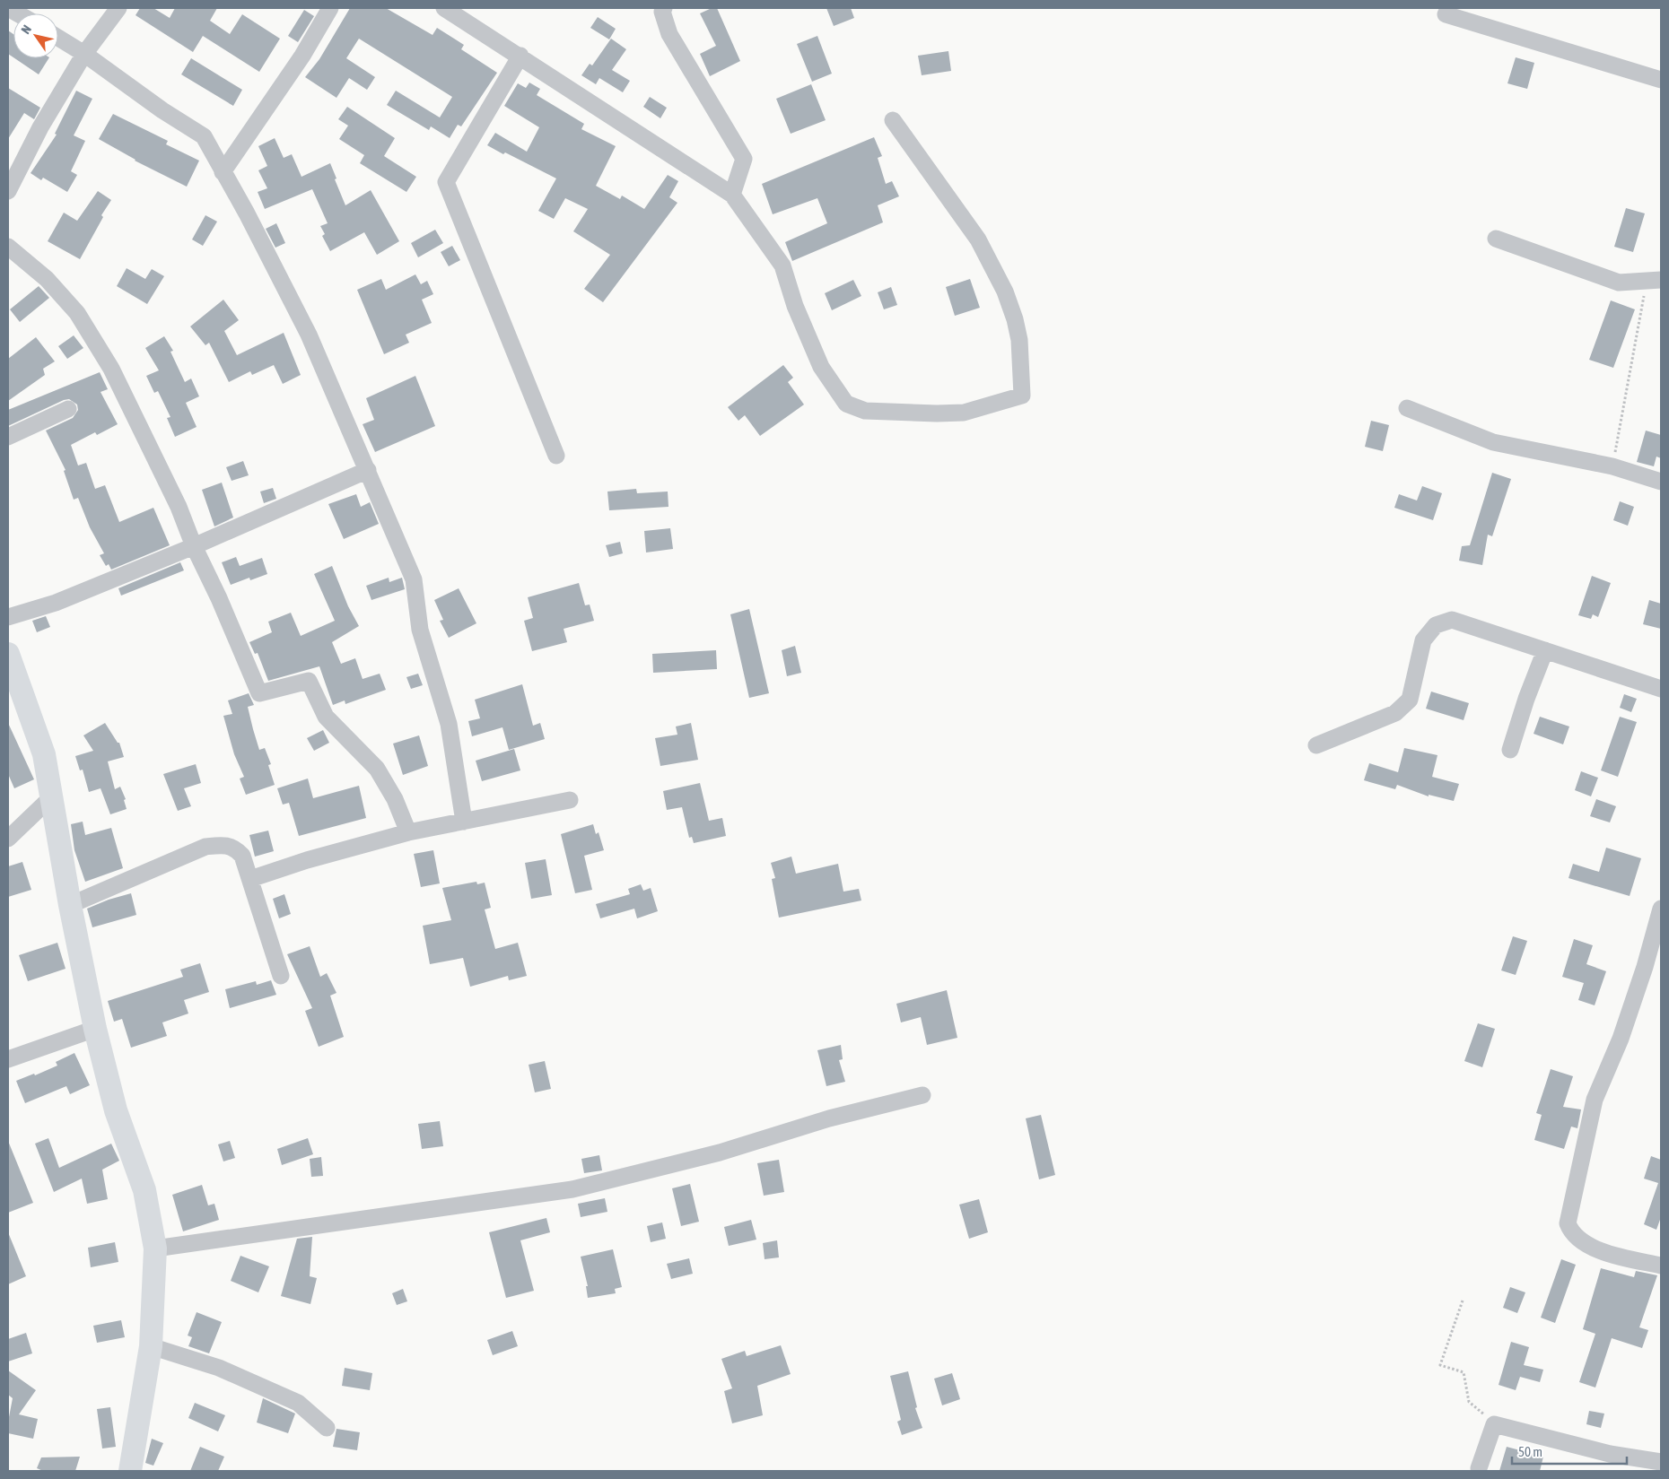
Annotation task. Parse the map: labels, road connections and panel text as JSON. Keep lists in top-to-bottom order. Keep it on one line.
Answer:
{"scale_bar":"50 m","north":"top left"}
